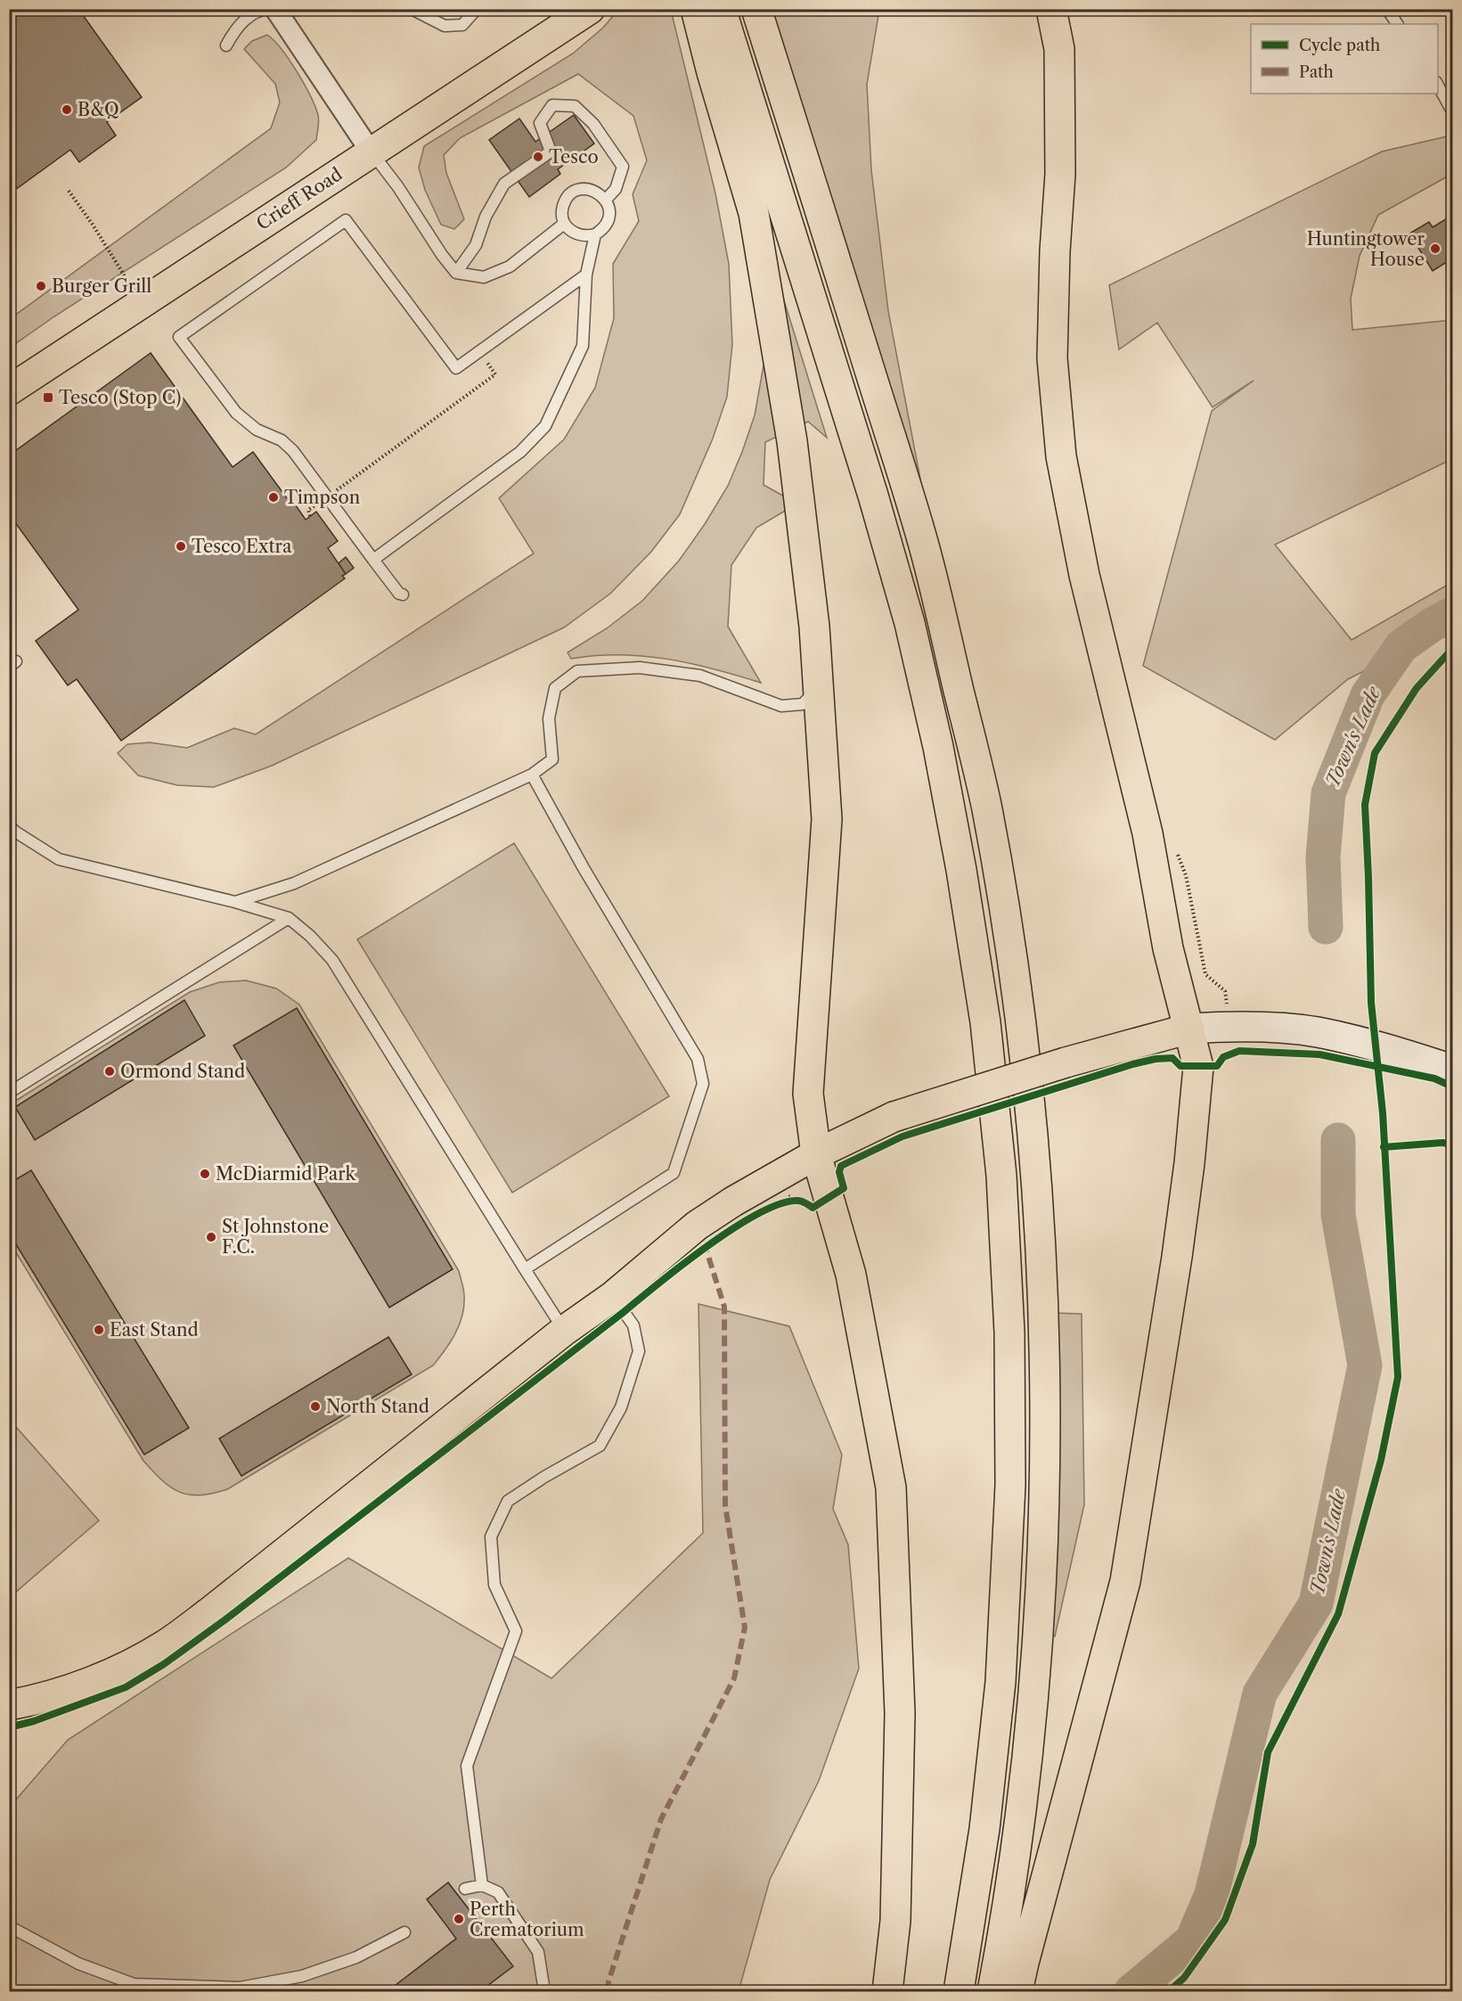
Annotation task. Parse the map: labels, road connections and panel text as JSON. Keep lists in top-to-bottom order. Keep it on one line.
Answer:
{"streets":{"main road":["Crieff Road"]},"water":["Town's Lade"],"places":{"other":["B&Q","Tesco","Huntingtower House","Burger Grill","Timpson","Tesco Extra","Ormond Stand","McDiarmid Park","St Johnstone F.C.","East Stand","North Stand","Perth Crematorium"],"transit":["Tesco (Stop C)"]},"legend":["Cycle path","Path"]}
